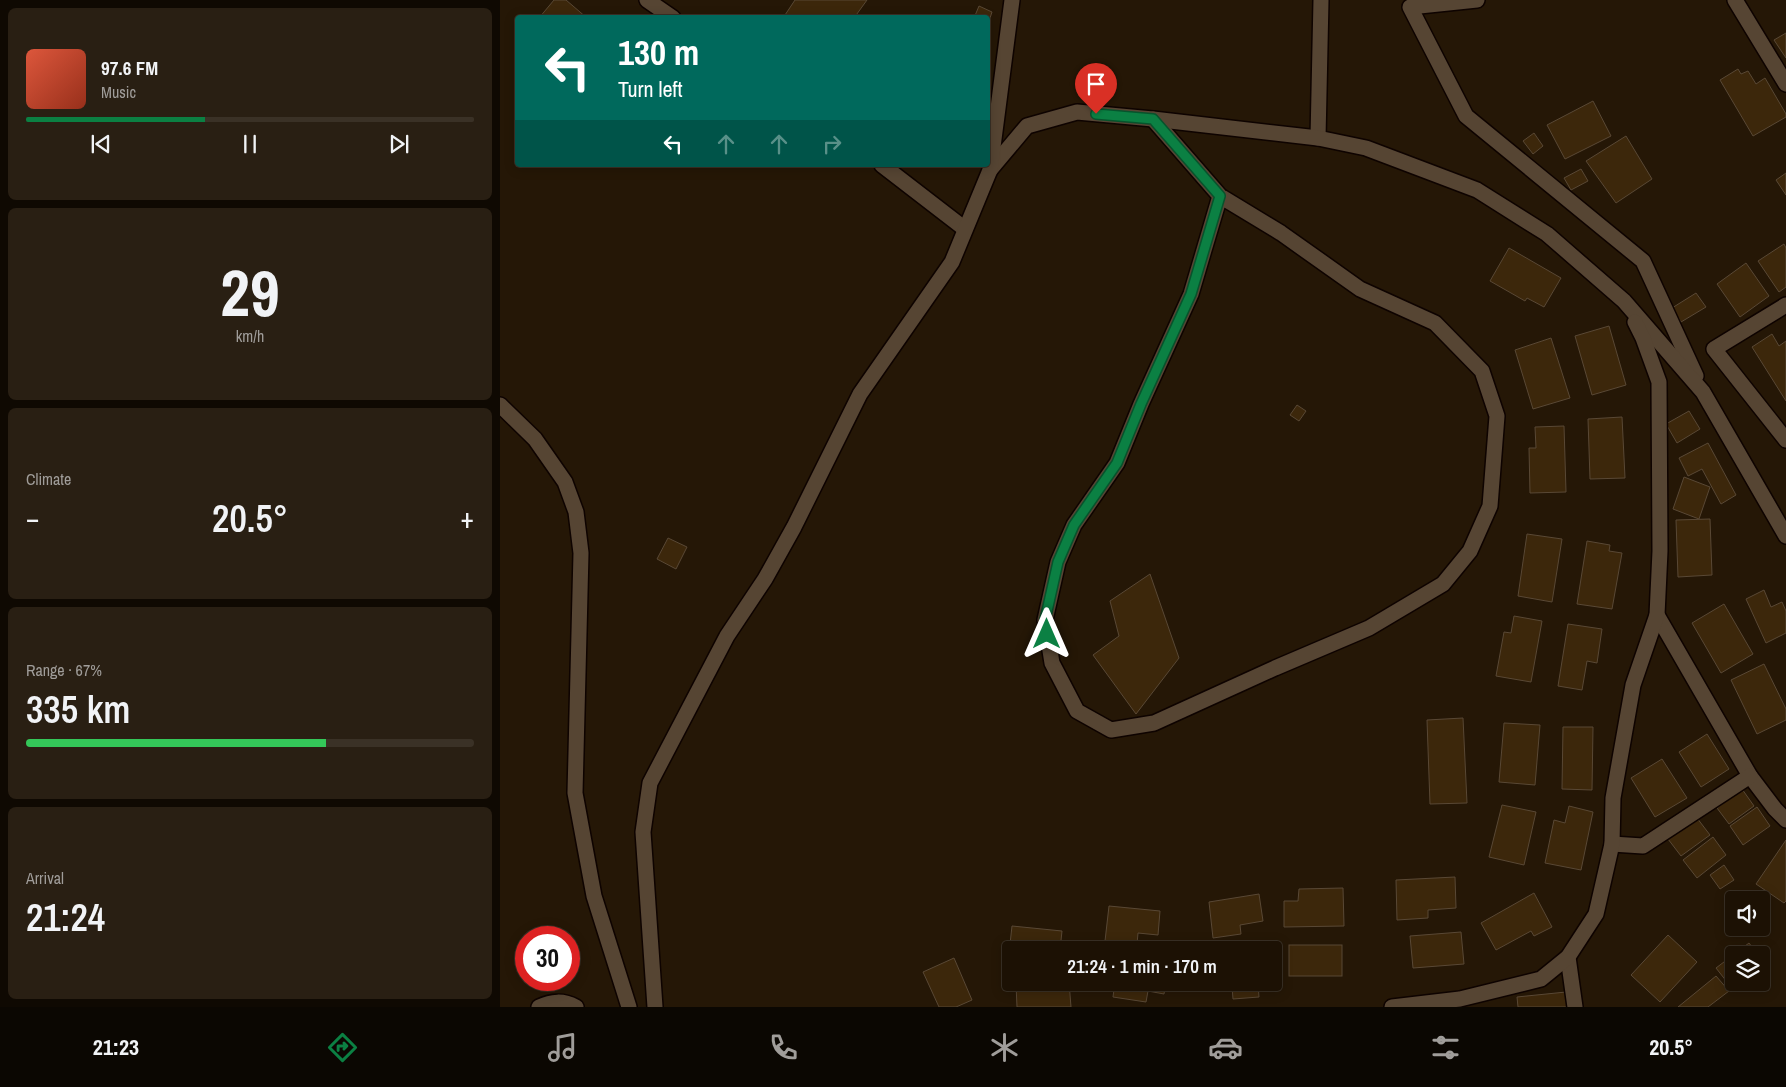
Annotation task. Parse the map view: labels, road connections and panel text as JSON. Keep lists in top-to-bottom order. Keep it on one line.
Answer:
{"page":{"turn":["130 m","Turn left"],"song":["97.6 FM","Music"],"tile":[["29","km/h"],"Climate",["Range · 67%","335 km"],["Arrival","21:24"]],"heat":["−","20.5°","+"],"limit":"30","trip":"21:24 · 1 min · 170 m","tabs":["21:23","20.5°"]}}
